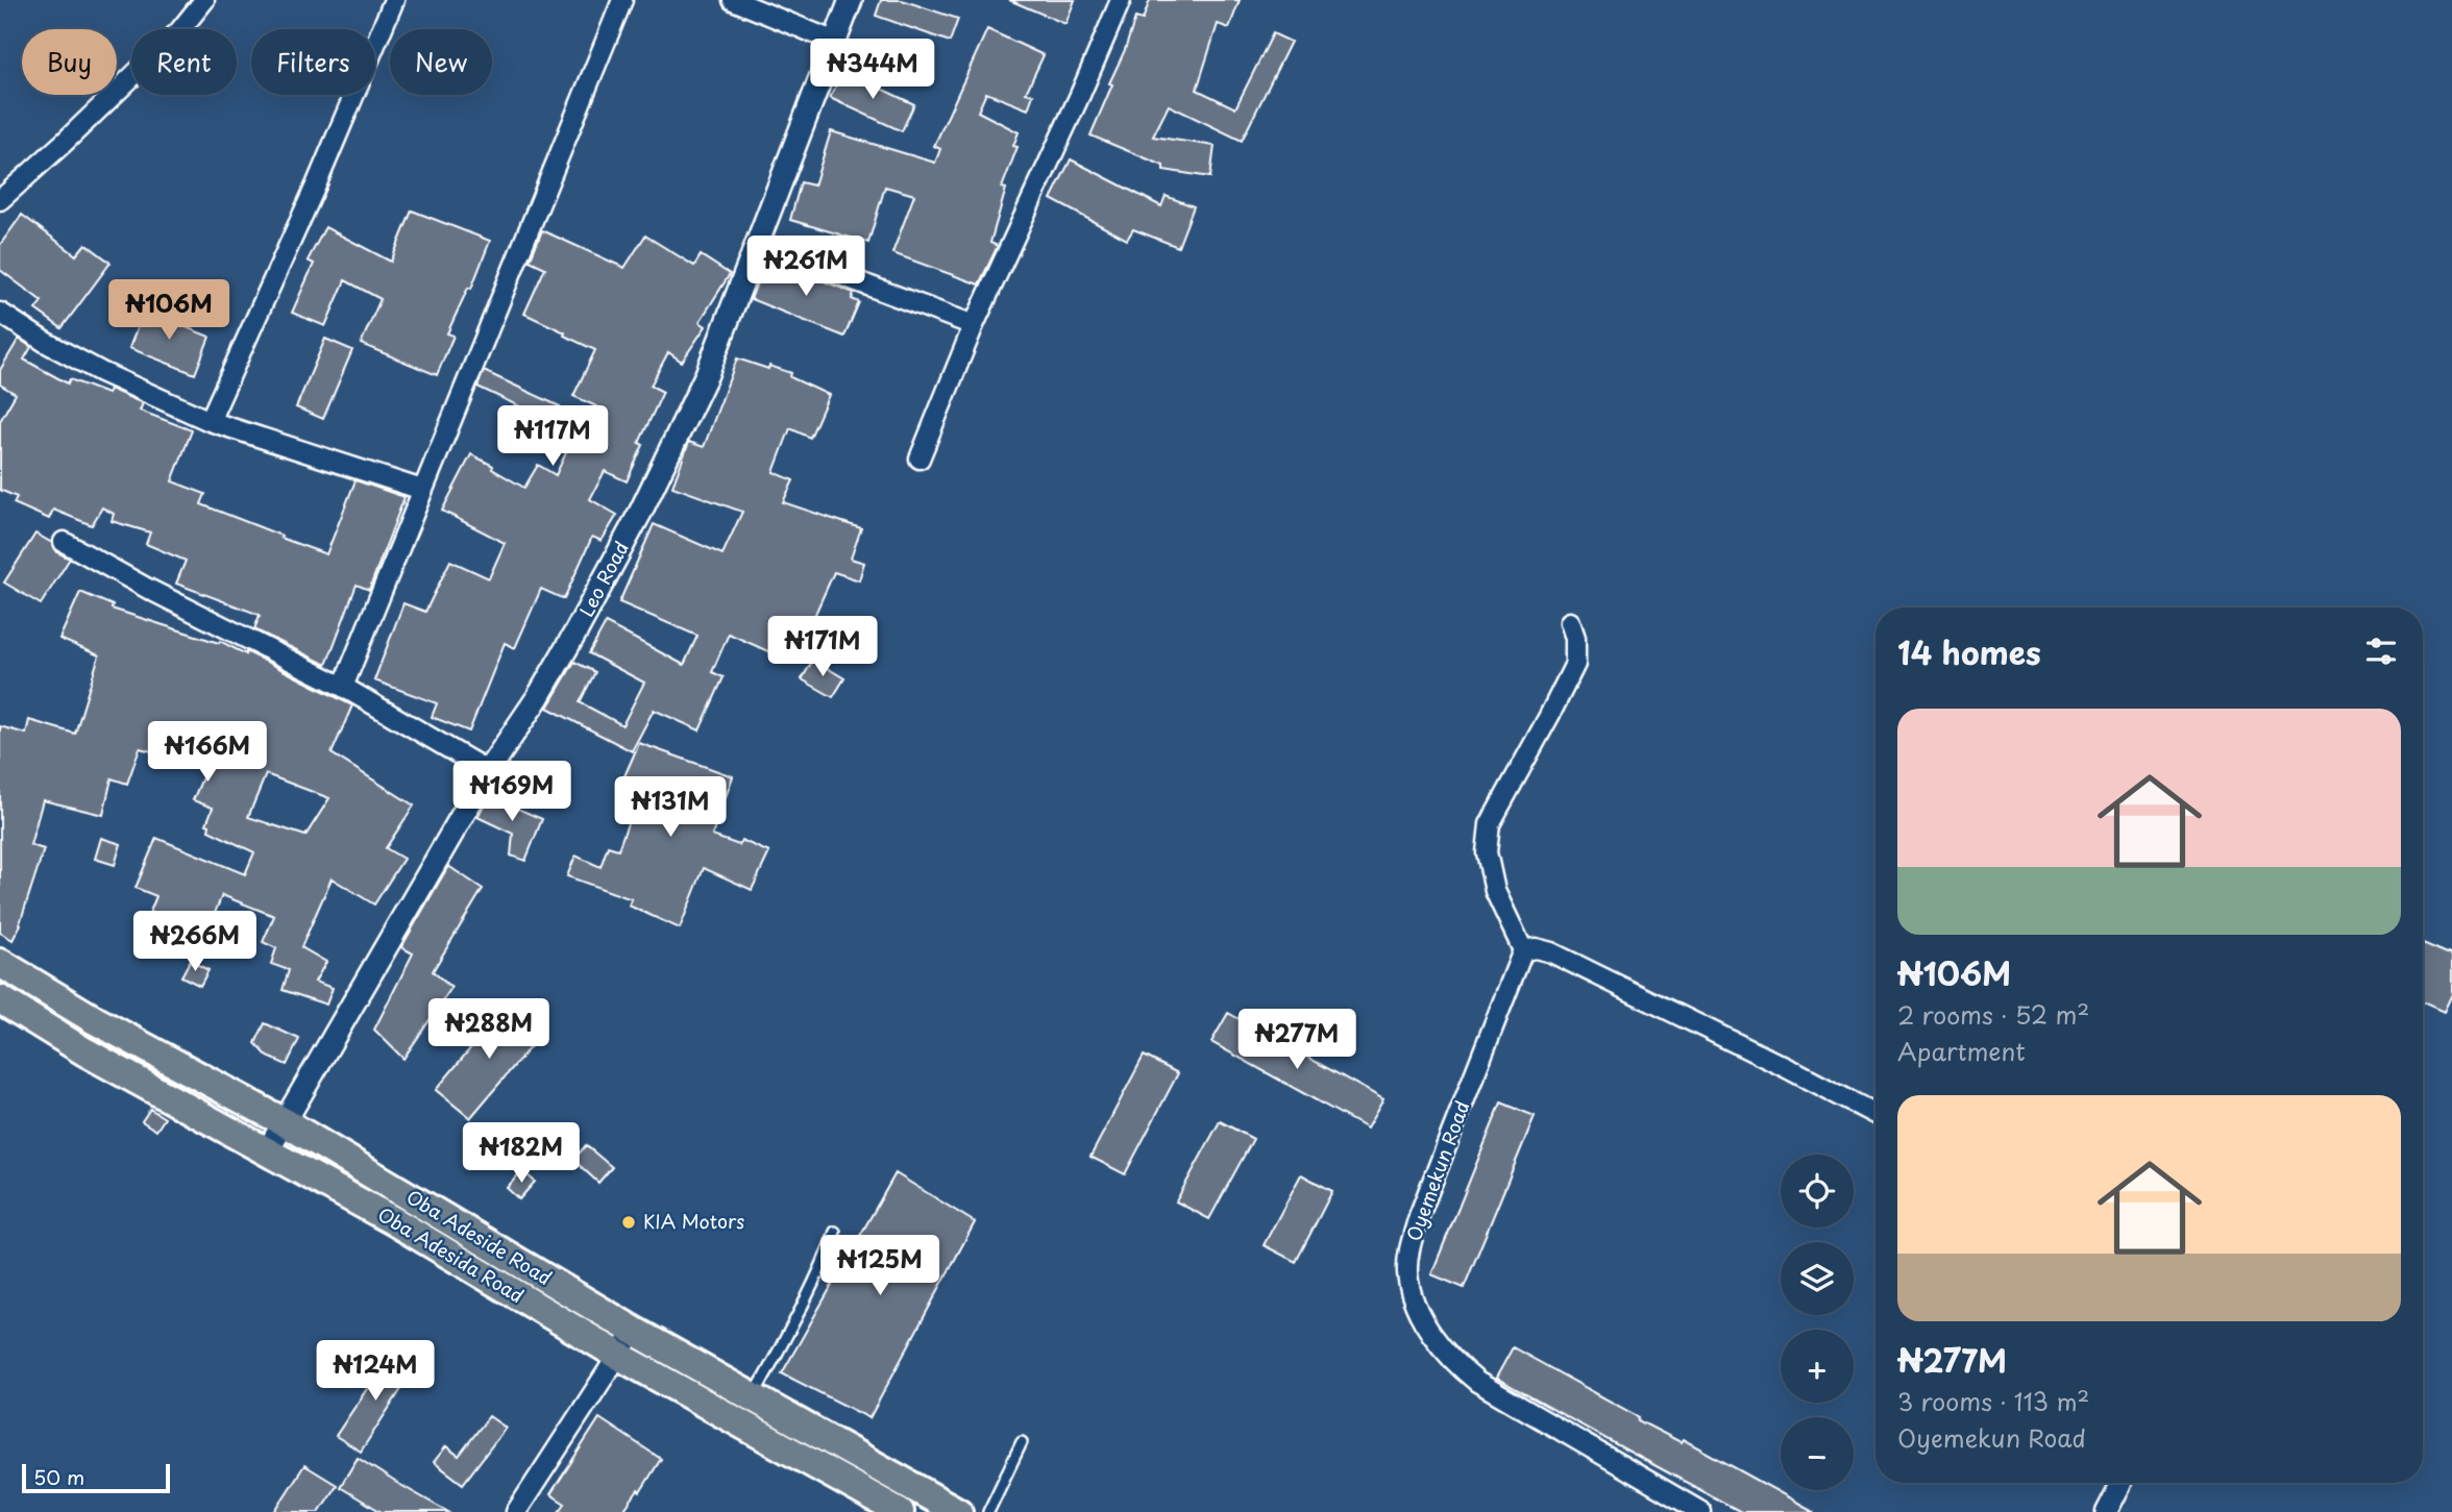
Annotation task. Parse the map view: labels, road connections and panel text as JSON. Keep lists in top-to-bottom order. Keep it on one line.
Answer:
{"streets":{"main road":["Oba Adeside Road","Oba Adesida Road"],"street":["Leo Road","Oyemekun Road"]},"crossings":[["Leo Road","Oba Adeside Road"],["Leo Road","Oba Adesida Road"]],"places":["KIA Motors"],"scale_bar":"50 m","page":{"chip":["Buy","Rent","Filters","New"],"price":["₦344M","₦261M","₦106M","₦117M","₦171M","₦166M","₦169M","₦131M","₦266M","₦288M","₦277M","₦182M","₦125M","₦124M"],"heading":"14 homes","list":[{"name":"₦106M","note":"2 rooms · 52 m² · Apartment"},{"name":"₦277M","note":"3 rooms · 113 m² · Oyemekun Road"}],"map_buttons":["+","−"],"scale":"50 m"}}
